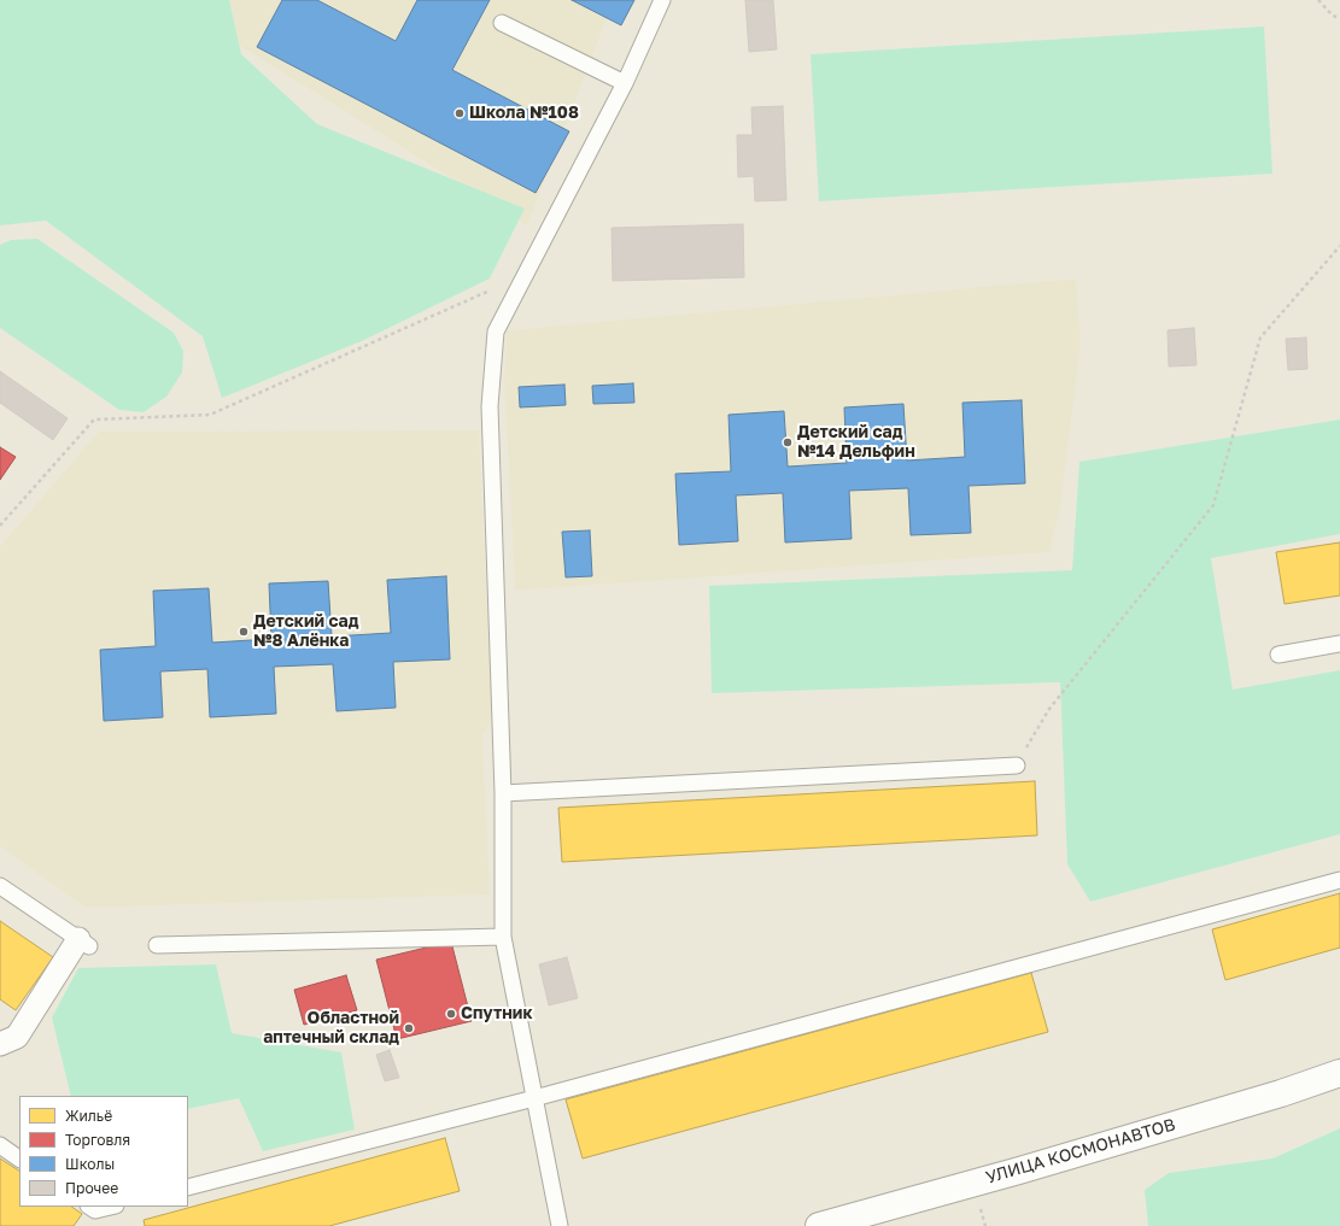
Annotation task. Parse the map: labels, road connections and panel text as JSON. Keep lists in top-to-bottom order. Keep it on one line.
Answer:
{"streets":{"street":["УЛИЦА КОСМОНАВТОВ"]},"places":["Школа №108","Детский сад №14 Дельфин","Детский сад №8 Алёнка","Спутник","Областной аптечный склад"],"legend":["Жильё","Торговля","Школы","Прочее"]}
